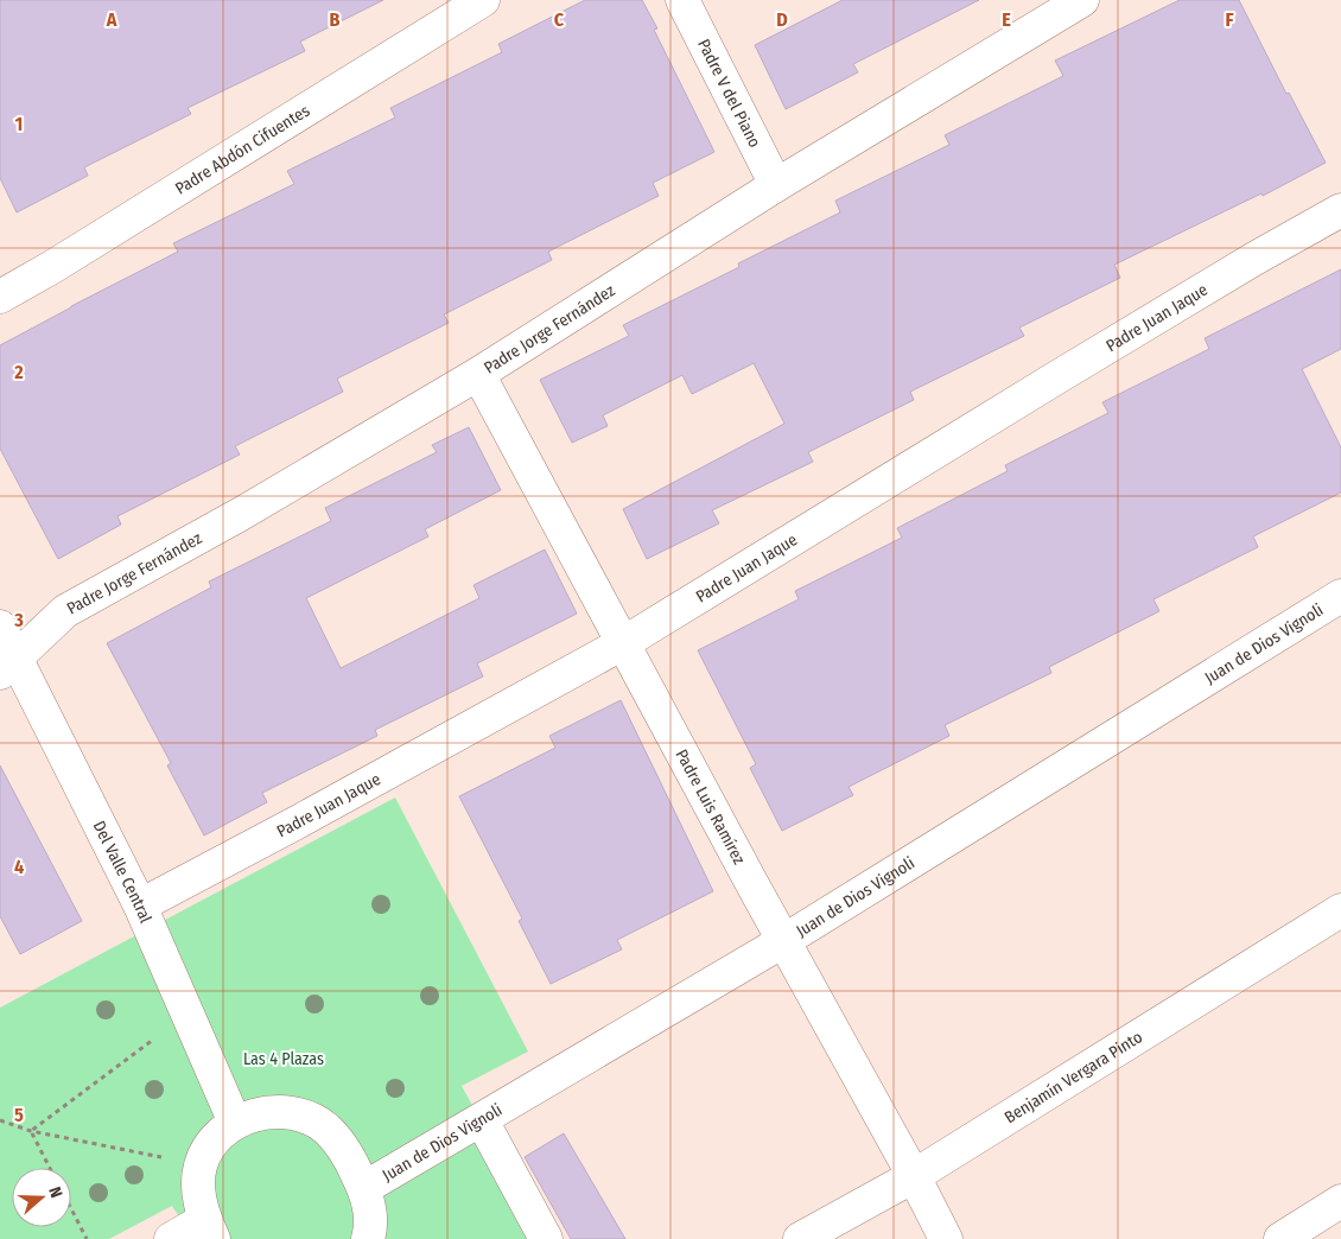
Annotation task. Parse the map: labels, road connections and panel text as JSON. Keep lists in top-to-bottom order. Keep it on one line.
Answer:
{"streets":{"street":["Padre V del Piano","Padre Abdón Cifuentes","Padre Juan Jaque","Padre Jorge Fernández","Juan de Dios Vignoli","Padre Luis Ramírez","Del Valle Central","Benjamín Vergara Pinto"]},"crossings":[["Padre V del Piano","Padre Jorge Fernández"],["Padre Juan Jaque","Padre Luis Ramírez"],["Padre Juan Jaque","Del Valle Central"],["Padre Jorge Fernández","Padre Luis Ramírez"],["Padre Jorge Fernández","Del Valle Central"],["Juan de Dios Vignoli","Padre Luis Ramírez"],["Padre Luis Ramírez","Benjamín Vergara Pinto"]],"parks":["Las 4 Plazas"],"north":"right","grid":{"columns":["A","B","C","D","E","F"],"rows":["1","2","3","4","5"]}}
